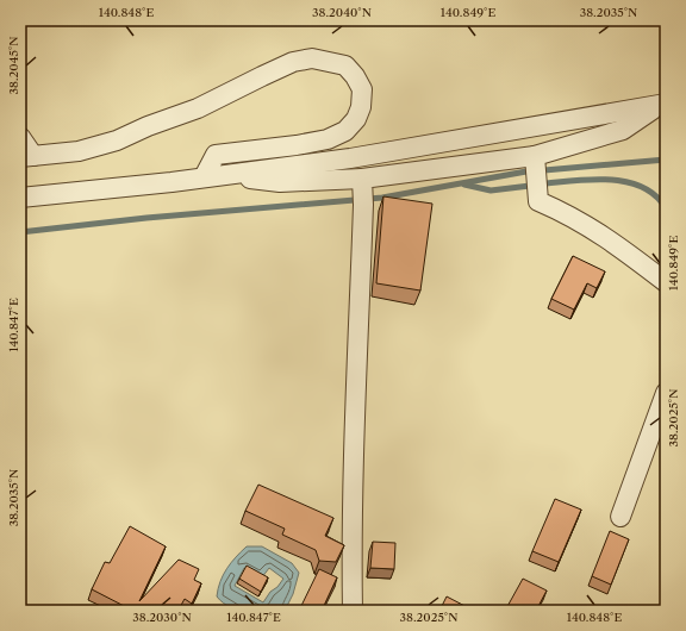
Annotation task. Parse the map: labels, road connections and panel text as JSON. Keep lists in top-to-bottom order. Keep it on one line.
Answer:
{"coordinates":["140.848°E","38.2040°N","140.849°E","38.2035°N","38.2045°N","140.847°E","38.2025°N","38.2030°N"]}
